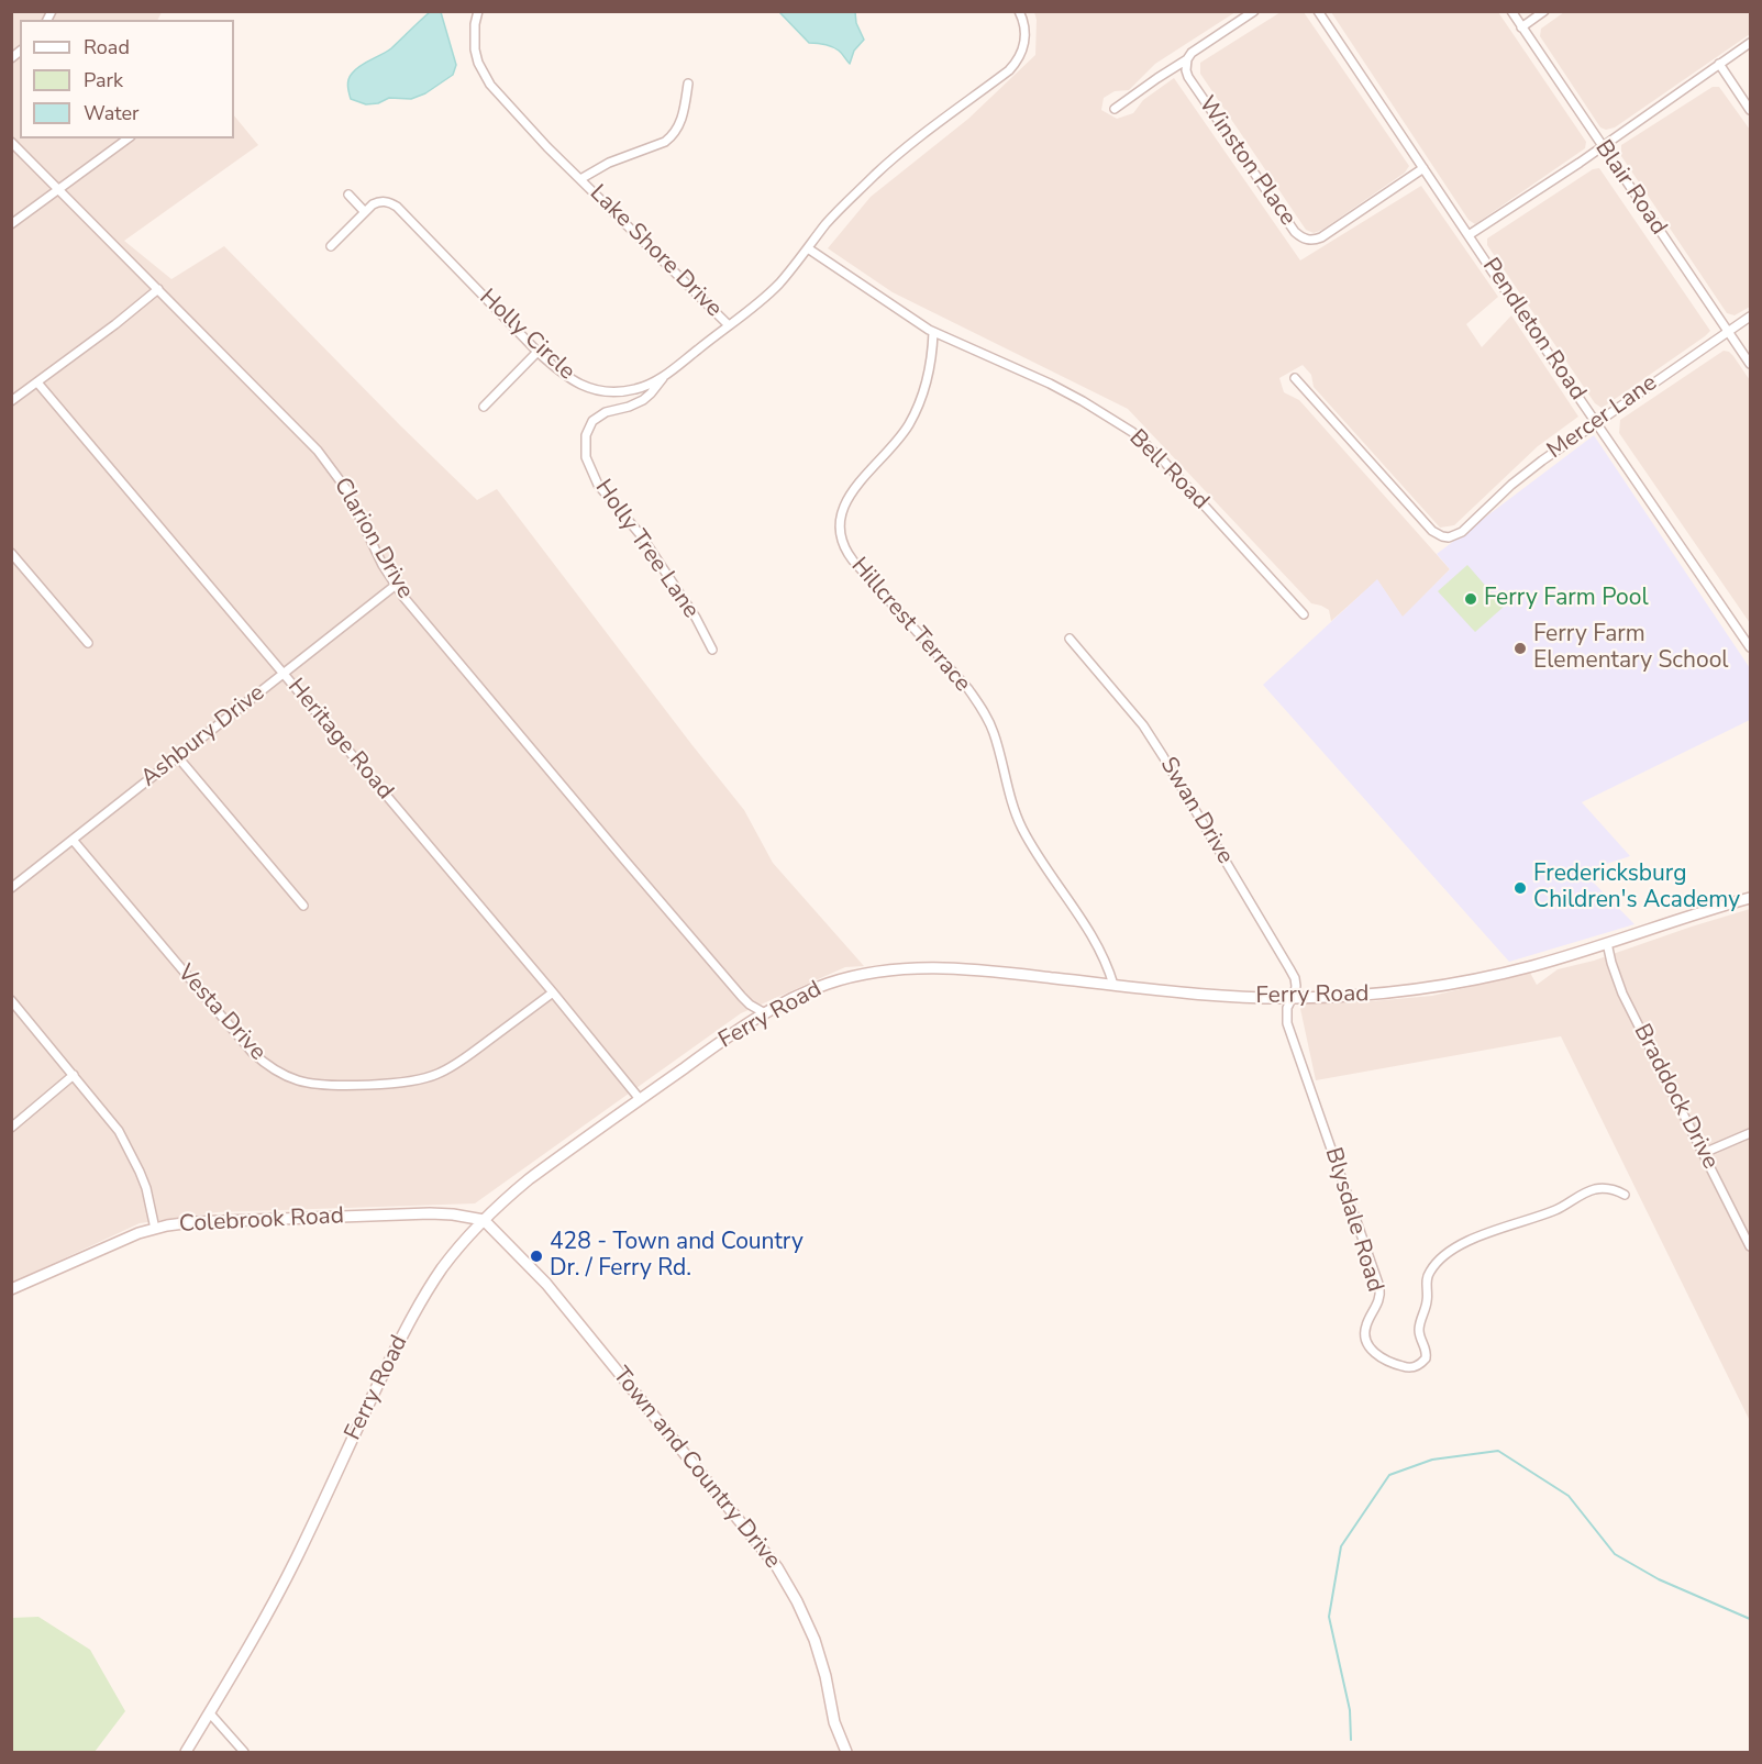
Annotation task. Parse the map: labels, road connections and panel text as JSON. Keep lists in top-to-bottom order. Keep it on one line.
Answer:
{"streets":{"main road":["Ferry Road","Colebrook Road","Town and Country Drive"],"street":["Winston Place","Blair Road","Lake Shore Drive","Pendleton Road","Holly Circle","Mercer Lane","Bell Road","Clarion Drive","Holly Tree Lane","Hillcrest Terrace","Ashbury Drive","Heritage Road","Swan Drive","Vesta Drive","Braddock Drive","Blysdale Road"]},"crossings":[["Winston Place","Pendleton Road"],["Blair Road","Mercer Lane"],["Lake Shore Drive","Holly Circle"],["Pendleton Road","Mercer Lane"],["Holly Circle","Holly Tree Lane"],["Bell Road","Hillcrest Terrace"],["Clarion Drive","Ashbury Drive"],["Clarion Drive","Ferry Road"],["Hillcrest Terrace","Ferry Road"],["Ashbury Drive","Heritage Road"],["Ashbury Drive","Vesta Drive"],["Heritage Road","Ferry Road"],["Heritage Road","Vesta Drive"],["Swan Drive","Ferry Road"],["Swan Drive","Blysdale Road"],["Ferry Road","Braddock Drive"],["Ferry Road","Blysdale Road"],["Ferry Road","Colebrook Road"],["Ferry Road","Town and Country Drive"],["Colebrook Road","Town and Country Drive"]],"places":["Ferry Farm Pool","Ferry Farm Elementary School","Fredericksburg Children's Academy","428 - Town and Country Dr. / Ferry Rd."],"legend":["Road","Park","Water"]}
